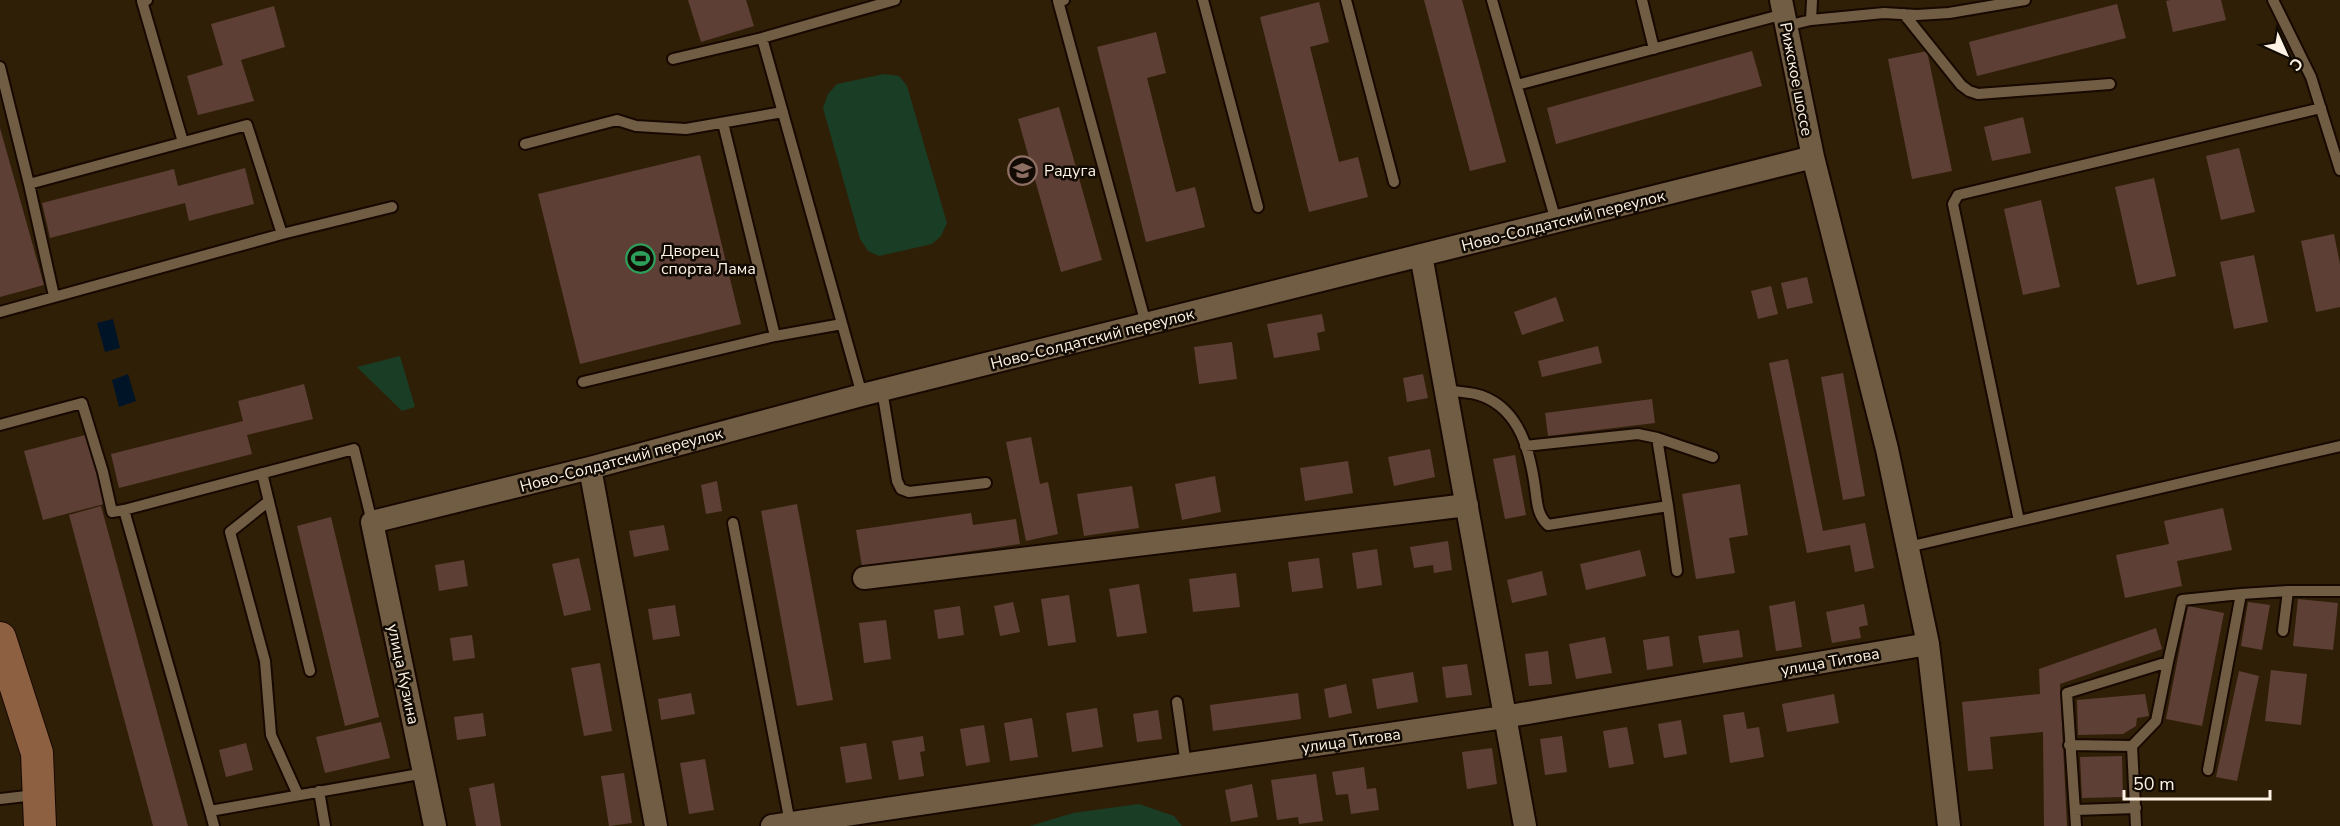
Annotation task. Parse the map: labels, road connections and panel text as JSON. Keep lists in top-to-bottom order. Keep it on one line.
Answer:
{"streets":{"street":["Рижское шоссе","Ново-Солдатский переулок","улица Титова","улица Кузина"]},"crossings":[["Рижское шоссе","Ново-Солдатский переулок"],["Рижское шоссе","улица Титова"],["Ново-Солдатский переулок","улица Кузина"]],"places":{"school or university":["Радуга"],"sports":["Дворец спорта Лама"]},"scale_bar":"50 m","north":"bottom right"}
